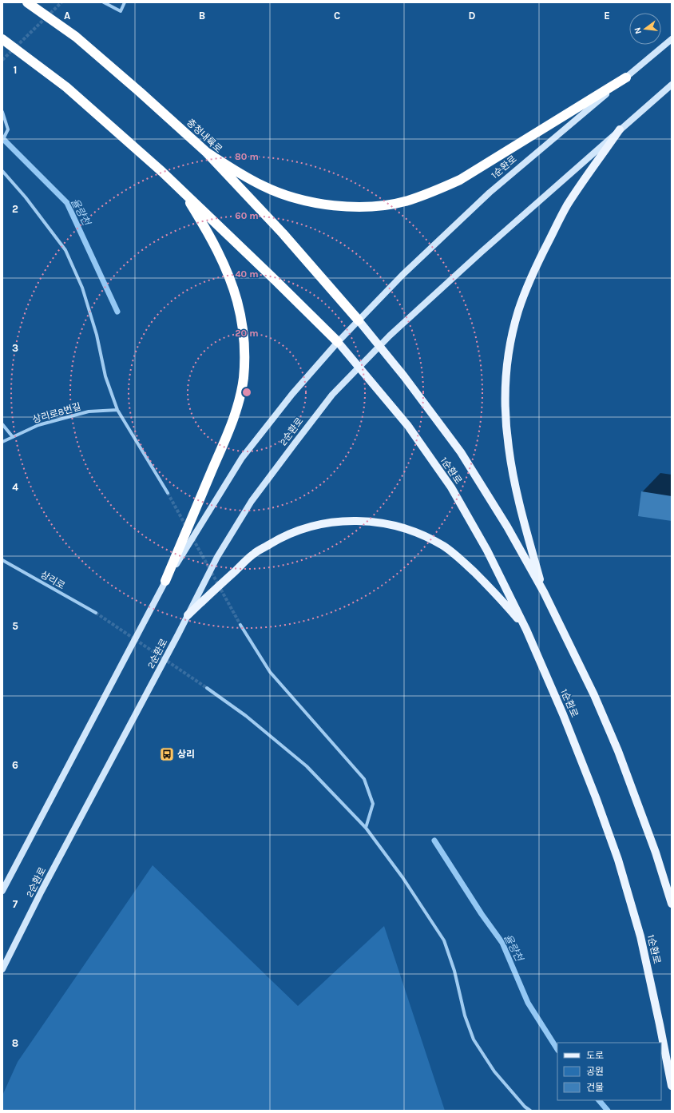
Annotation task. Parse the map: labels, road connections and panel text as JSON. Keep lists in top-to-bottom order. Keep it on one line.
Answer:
{"streets":{"highway":["충청내륙로"],"main road":["1순환로"],"street":["상리로8번길","2순환로","상리로"]},"crossings":[["충청내륙로","1순환로"],["1순환로","2순환로"]],"water":["율량천"],"places":{"bus stop":["상리"]},"legend":["도로","공원","건물"],"north":"left","grid":{"columns":["A","B","C","D","E"],"rows":["1","2","3","4","5","6","7","8"]},"rings":["80 m","60 m","40 m","20 m"]}
